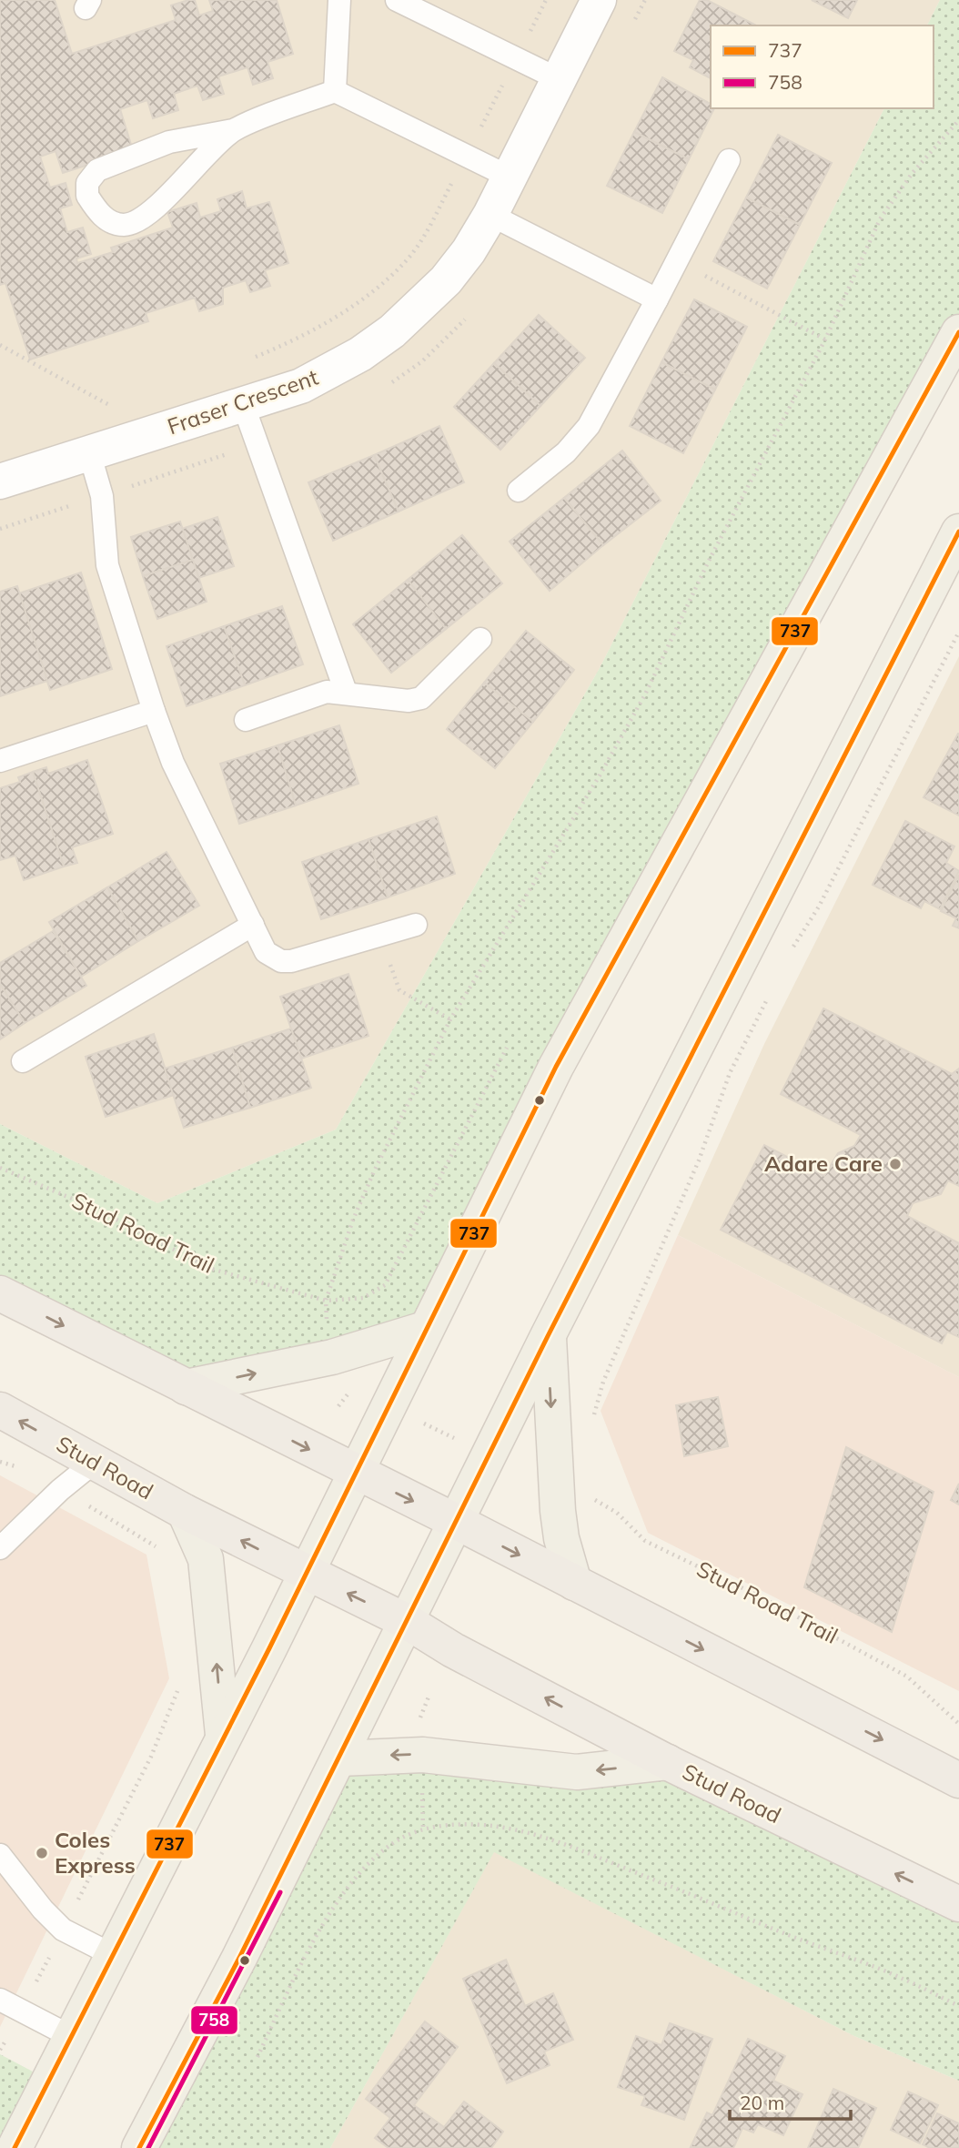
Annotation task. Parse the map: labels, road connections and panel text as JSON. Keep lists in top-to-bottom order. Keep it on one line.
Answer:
{"streets":{"highway":["Stud Road"],"street":["Fraser Crescent"],"path":["Stud Road Trail"]},"places":["Adare Care","Coles Express"],"lines":["transit line 737","transit line 758"],"legend":["737","758"],"scale_bar":"20 m"}
